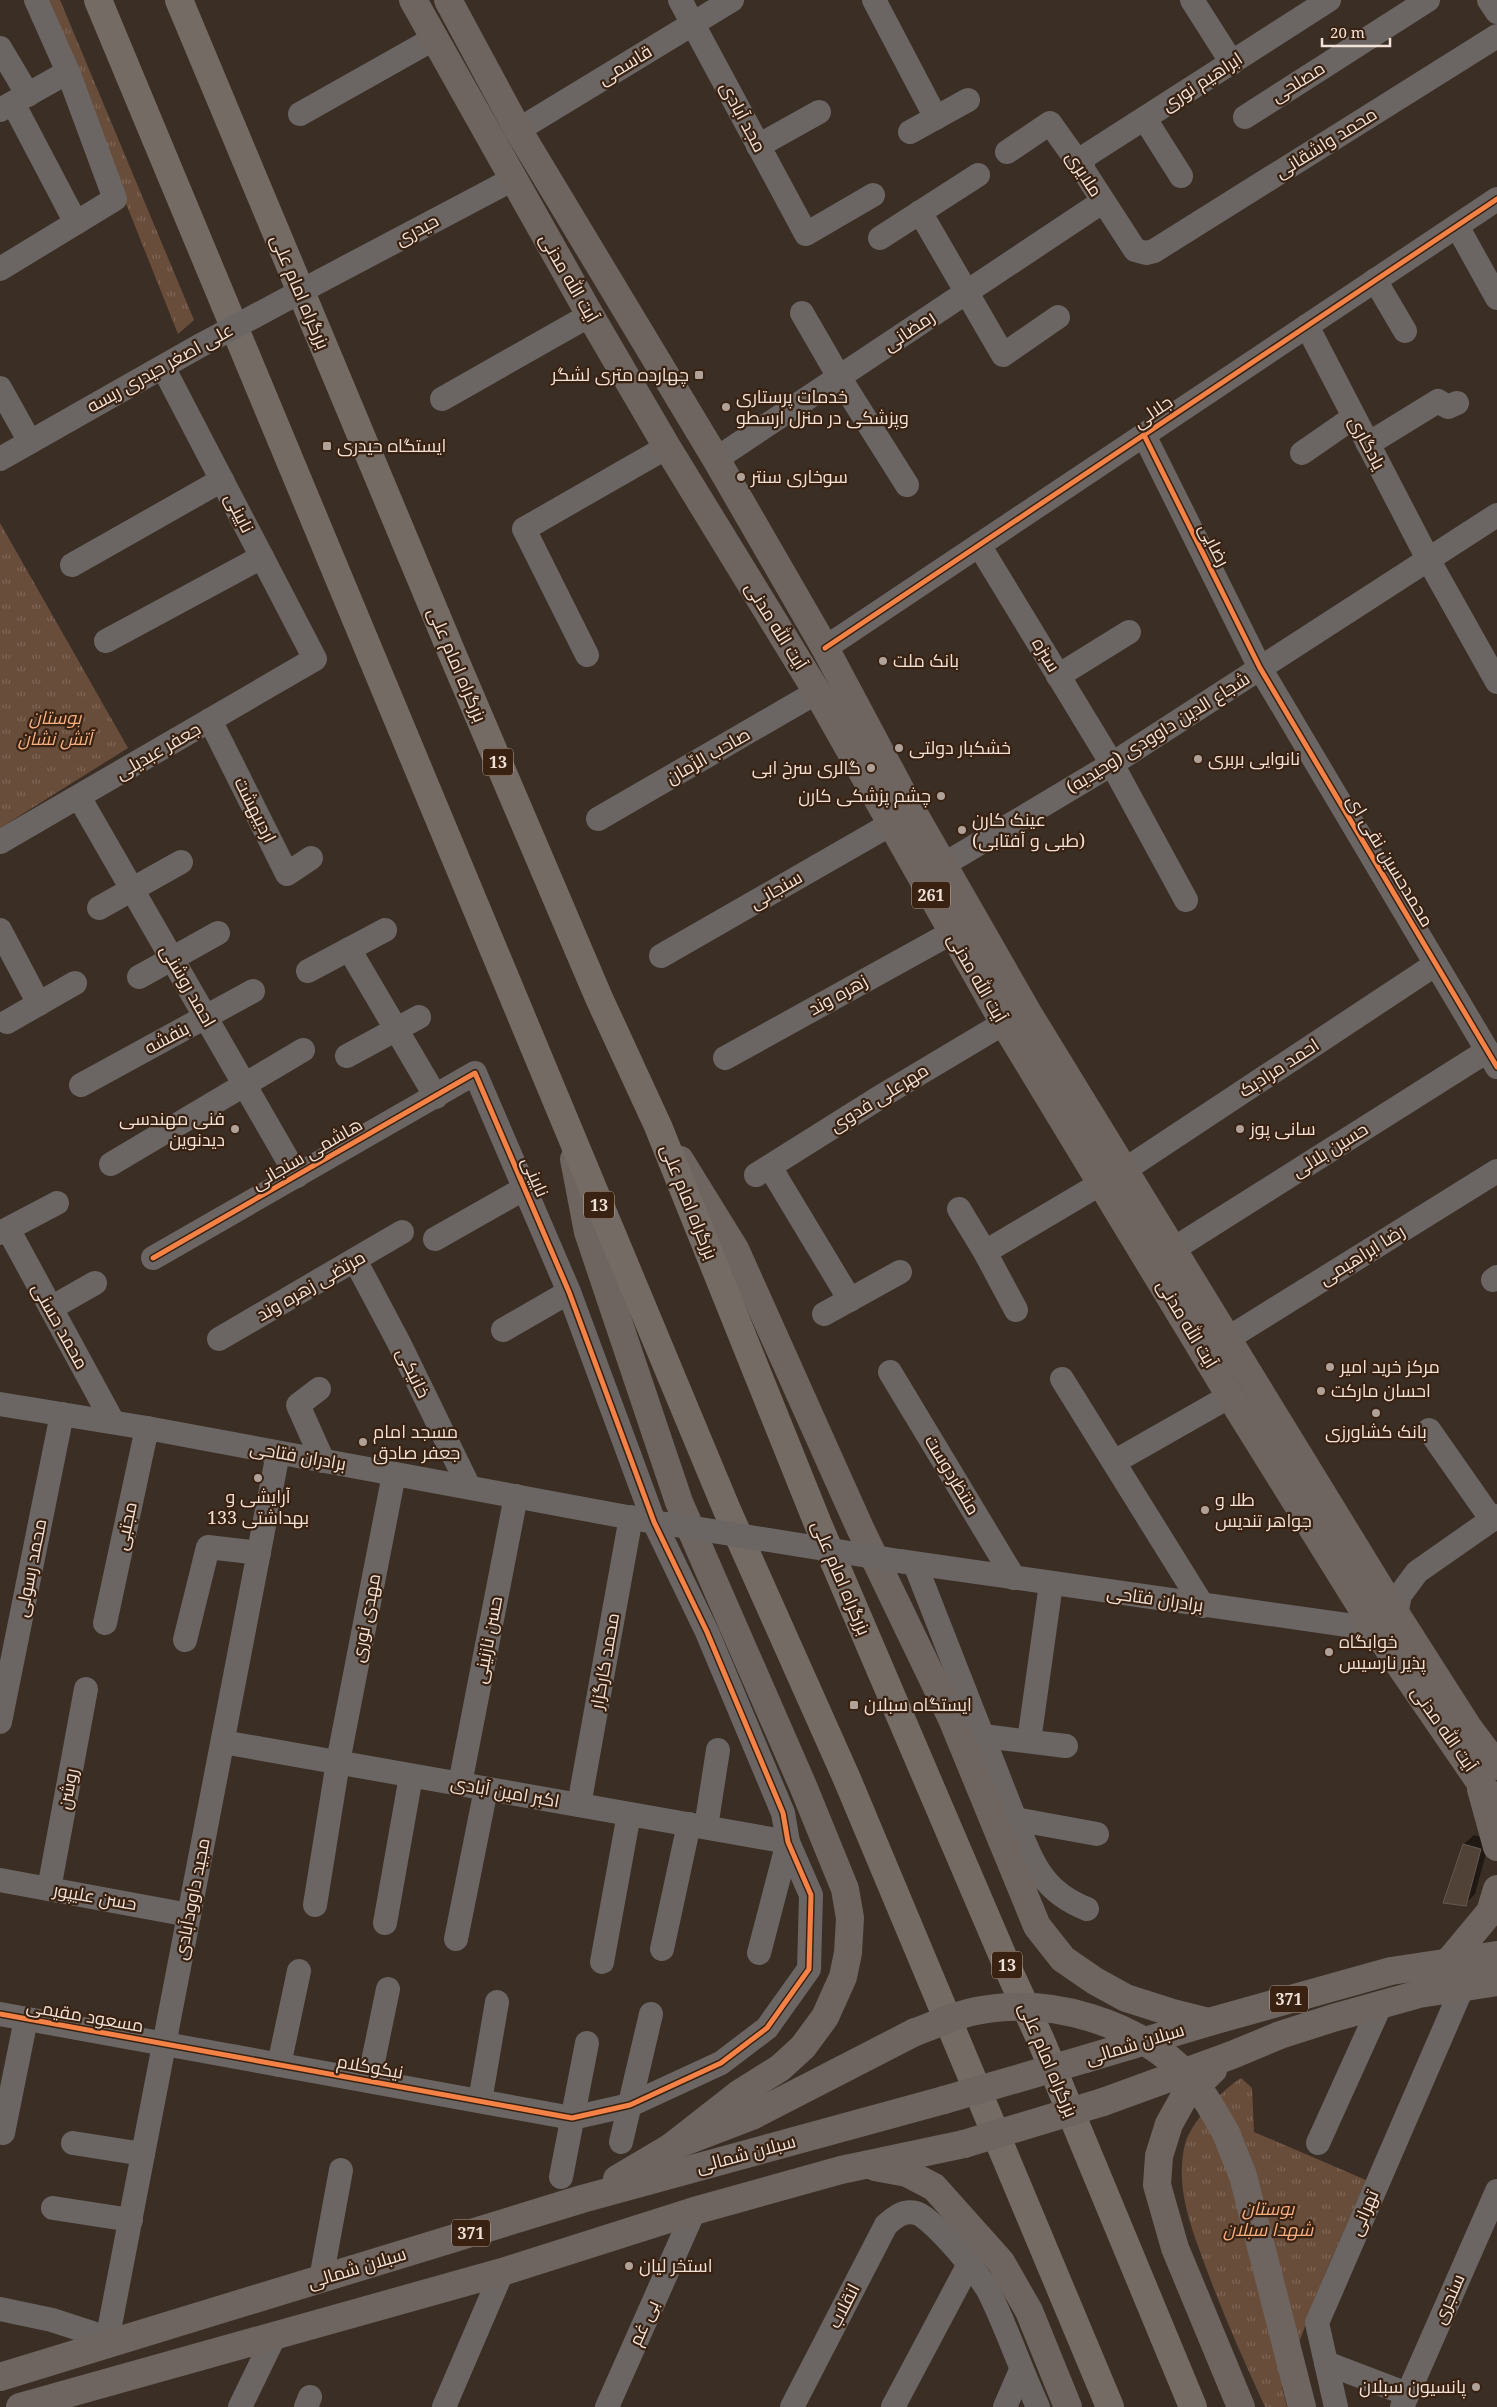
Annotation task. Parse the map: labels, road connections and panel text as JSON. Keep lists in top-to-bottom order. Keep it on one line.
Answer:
{"streets":{"highway":["بزرگراه امام علی","13"],"main road":["آیت الله مدنی","261","371","سبلان شمالی"],"street":["قاسمی","ابراهیم نوری","مصلحی","مجد آبادی","محمد واشقانی","ملایری","حیدری","رمضانی","علی اصغر حیدری ریسه","جلالی","یادگاری","نایینی","رضایی","سبزه","شجاع الدین داوودی (وحیدیه)","جعفر عبدیلی","صاحب الزّمان","اردیبهشت","محمدحسین نقی ای","سنجانی","احمد روشنی","زهره وند","بنفشه","احمد مرادبک","مهرعلی فدوی","حسین بلالی","هاشمی سنجانی","رضا ابراهیمی","مرتضی زهره وند","محمد حسنی","خانیکی","برادران فتاحی","منتظردوست","مجتبی","محمد رسولی","مهدی نوری","حسن نازنینی","محمد کارگزار","روشن","اکبر امین آبادی","حسن علیپور","مجید داوودآبادی","مسعود مقیمی","نیکوکلام","تهرانی","سنجری","انقلاب","بی غم"]},"crossings":[["قاسمی","مجد آبادی"],["قاسمی","آیت الله مدنی"],["ابراهیم نوری","ملایری"],["محمد واشقانی","ملایری"],["ملایری","رمضانی"],["حیدری","آیت الله مدنی"],["حیدری","علی اصغر حیدری ریسه"],["آیت الله مدنی","رمضانی"],["آیت الله مدنی","جلالی"],["آیت الله مدنی","شجاع الدین داوودی (وحیدیه)"],["آیت الله مدنی","صاحب الزّمان"],["آیت الله مدنی","سنجانی"],["آیت الله مدنی","زهره وند"],["آیت الله مدنی","احمد مرادبک"],["آیت الله مدنی","مهرعلی فدوی"],["آیت الله مدنی","حسین بلالی"],["آیت الله مدنی","رضا ابراهیمی"],["آیت الله مدنی","برادران فتاحی"],["علی اصغر حیدری ریسه","نایینی"],["جلالی","یادگاری"],["جلالی","رضایی"],["جلالی","سبزه"],["یادگاری","شجاع الدین داوودی (وحیدیه)"],["نایینی","جعفر عبدیلی"],["نایینی","هاشمی سنجانی"],["نایینی","برادران فتاحی"],["نایینی","محمد کارگزار"],["نایینی","اکبر امین آبادی"],["رضایی","شجاع الدین داوودی (وحیدیه)"],["رضایی","محمدحسین نقی ای"],["سبزه","شجاع الدین داوودی (وحیدیه)"],["شجاع الدین داوودی (وحیدیه)","محمدحسین نقی ای"],["جعفر عبدیلی","اردیبهشت"],["جعفر عبدیلی","احمد روشنی"],["محمدحسین نقی ای","احمد مرادبک"],["محمدحسین نقی ای","حسین بلالی"],["احمد روشنی","بنفشه"],["احمد روشنی","هاشمی سنجانی"],["مرتضی زهره وند","خانیکی"],["محمد حسنی","برادران فتاحی"],["خانیکی","برادران فتاحی"],["برادران فتاحی","منتظردوست"],["برادران فتاحی","مجتبی"],["برادران فتاحی","محمد رسولی"],["برادران فتاحی","مهدی نوری"],["برادران فتاحی","حسن نازنینی"],["برادران فتاحی","محمد کارگزار"],["برادران فتاحی","مجید داوودآبادی"],["مهدی نوری","اکبر امین آبادی"],["حسن نازنینی","اکبر امین آبادی"],["محمد کارگزار","اکبر امین آبادی"],["روشن","حسن علیپور"],["اکبر امین آبادی","مجید داوودآبادی"],["حسن علیپور","مجید داوودآبادی"],["مجید داوودآبادی","مسعود مقیمی"],["مجید داوودآبادی","سبلان شمالی"],["مجید داوودآبادی","نیکوکلام"],["371","تهرانی"],["371","بی غم"],["مسعود مقیمی","نیکوکلام"]],"parks":["بوستان آتش نشان","بوستان شهدا سبلان"],"places":{"transit":["چهارده متری لشگر","ایستگاه حیدری","ایستگاه سبلان"],"other":["خدمات پرستاری وپزشکی در منزل ارسطو","سوخاری سنتر","بانک ملت","خشکبار دولتی","نانوایی بربری","گالری سرخ ابی","چشم پزشکی کارن","عینک کارن (طبی و آفتابی)","فنی مهندسی دیدنوین","سانی پوز","مرکز خرید امیر","احسان مارکت","بانک کشاورزی","مسجد امام جعفر صادق","آرایشی و بهداشتی 133","طلا و جواهر تندیس","خوابگاه پذیر نارسیس","استخر لیان","پانسیون سبلان"]},"scale_bar":"20 m"}
